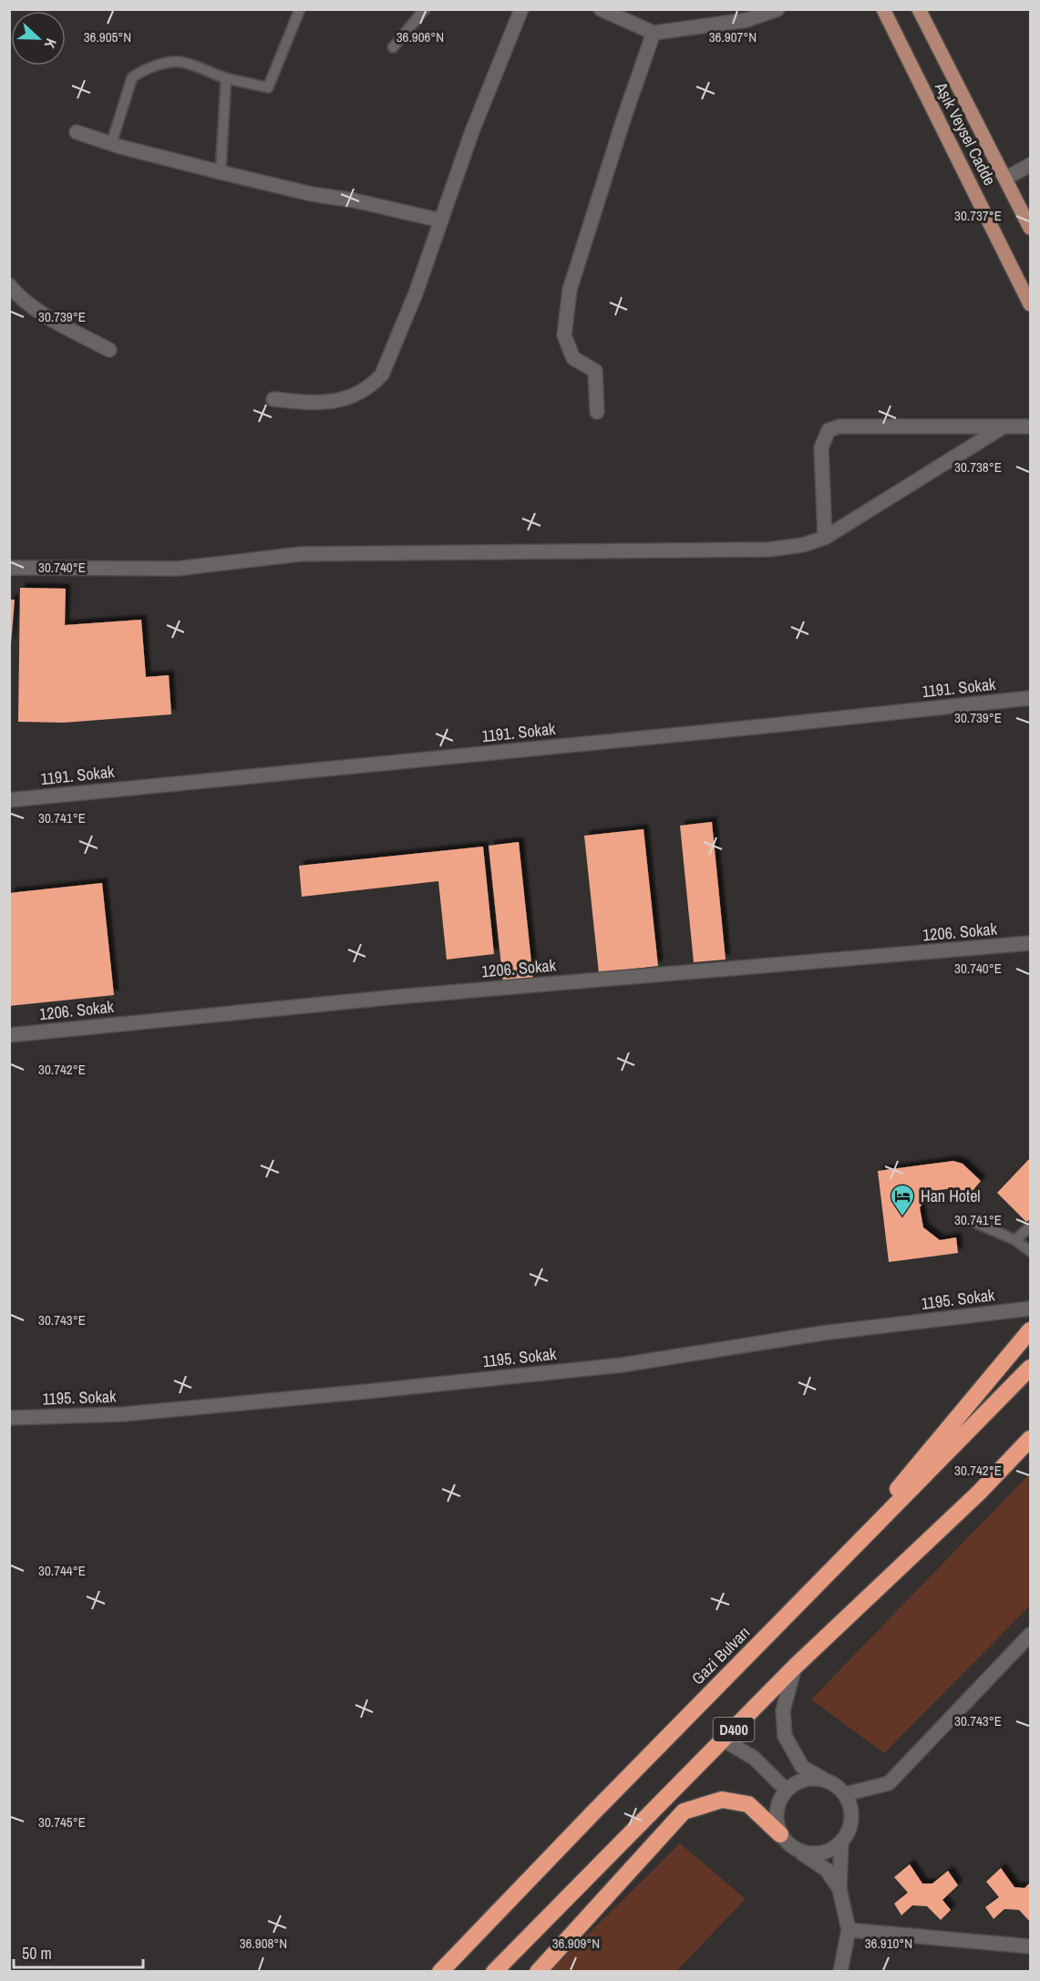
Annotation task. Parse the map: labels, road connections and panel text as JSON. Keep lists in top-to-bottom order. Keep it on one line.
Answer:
{"streets":{"highway":["Gazi Bulvarı","D400"],"main road":["Aşık Veysel Cadde"],"street":["1191. Sokak","1206. Sokak","1195. Sokak"]},"places":{"hotel":["Han Hotel"]},"scale_bar":"50 m","north":"right","coordinates":["36.906°N","36.905°N","36.907°N","30.737°E","30.739°E","30.738°E","30.740°E","30.741°E","30.742°E","30.743°E","30.744°E","30.745°E","36.908°N","36.909°N","36.910°N"]}
